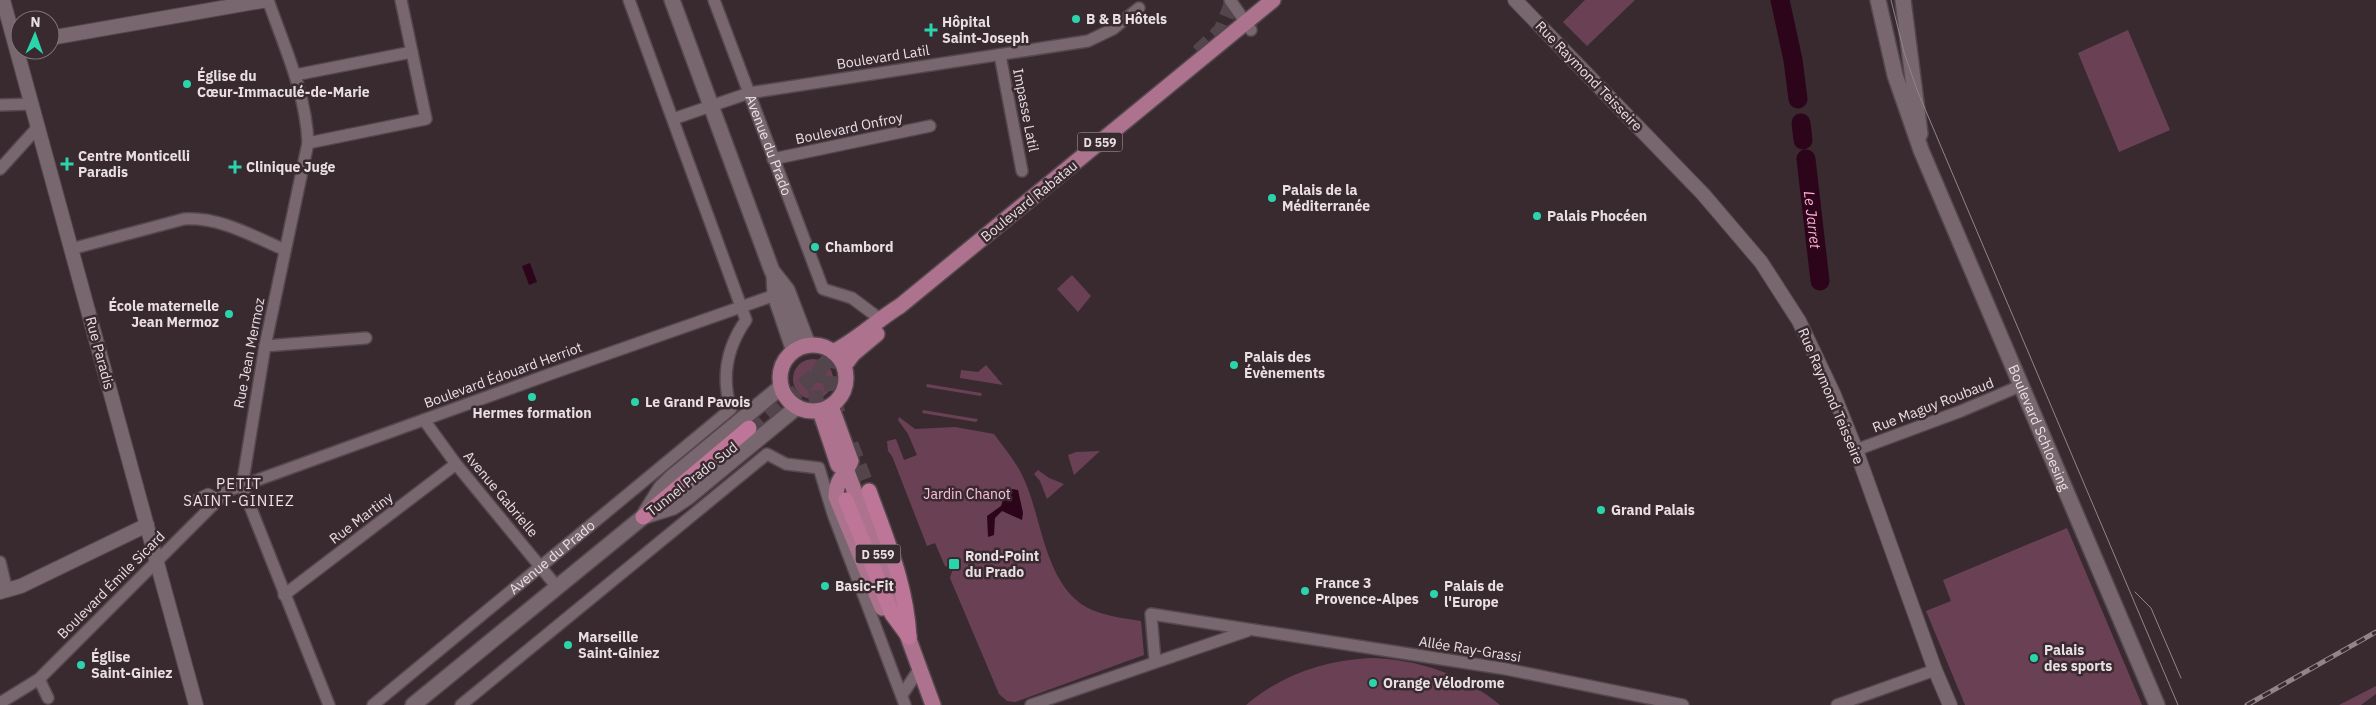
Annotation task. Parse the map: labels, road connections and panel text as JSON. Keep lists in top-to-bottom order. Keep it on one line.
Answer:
{"streets":{"highway":["Tunnel Prado Sud"],"main road":["D 559","Avenue du Prado","Boulevard Rabatau","Boulevard Schloesing"],"street":["Boulevard Latil","Rue Raymond Teisseire","Impasse Latil","Boulevard Onfroy","Rue Paradis","Rue Jean Mermoz","Boulevard Édouard Herriot","Rue Maguy Roubaud","Avenue Gabrielle","Rue Martiny","Boulevard Émile Sicard","Allée Ray-Grassi"]},"crossings":[["Boulevard Latil","Impasse Latil"],["Boulevard Latil","Avenue du Prado"],["Rue Raymond Teisseire","Rue Maguy Roubaud"],["Boulevard Onfroy","Avenue du Prado"],["Avenue du Prado","Boulevard Rabatau"],["Avenue du Prado","Boulevard Édouard Herriot"],["Avenue du Prado","Tunnel Prado Sud"],["Avenue du Prado","Avenue Gabrielle"],["Rue Paradis","Boulevard Émile Sicard"],["Rue Jean Mermoz","Boulevard Édouard Herriot"],["Rue Jean Mermoz","Boulevard Émile Sicard"],["Boulevard Édouard Herriot","Avenue Gabrielle"],["Boulevard Édouard Herriot","Boulevard Émile Sicard"],["Rue Maguy Roubaud","Boulevard Schloesing"],["Avenue Gabrielle","Rue Martiny"]],"districts":["PETIT SAINT-GINIEZ"],"water":["Le Jarret"],"parks":["Jardin Chanot"],"places":{"other":["B & B Hôtels","Église du Cœur-Immaculé-de-Marie","Palais de la Méditerranée","Palais Phocéen","Chambord","École maternelle Jean Mermoz","Palais des Évènements","Hermes formation","Le Grand Pavois","Grand Palais","Basic-Fit","France 3 Provence-Alpes","Palais de l'Europe","Marseille Saint-Giniez","Palais des sports","Église Saint-Giniez","Orange Vélodrome"],"health":["Hôpital Saint-Joseph","Centre Monticelli Paradis","Clinique Juge"],"transit":["Rond-Point du Prado"]},"north":"top"}
